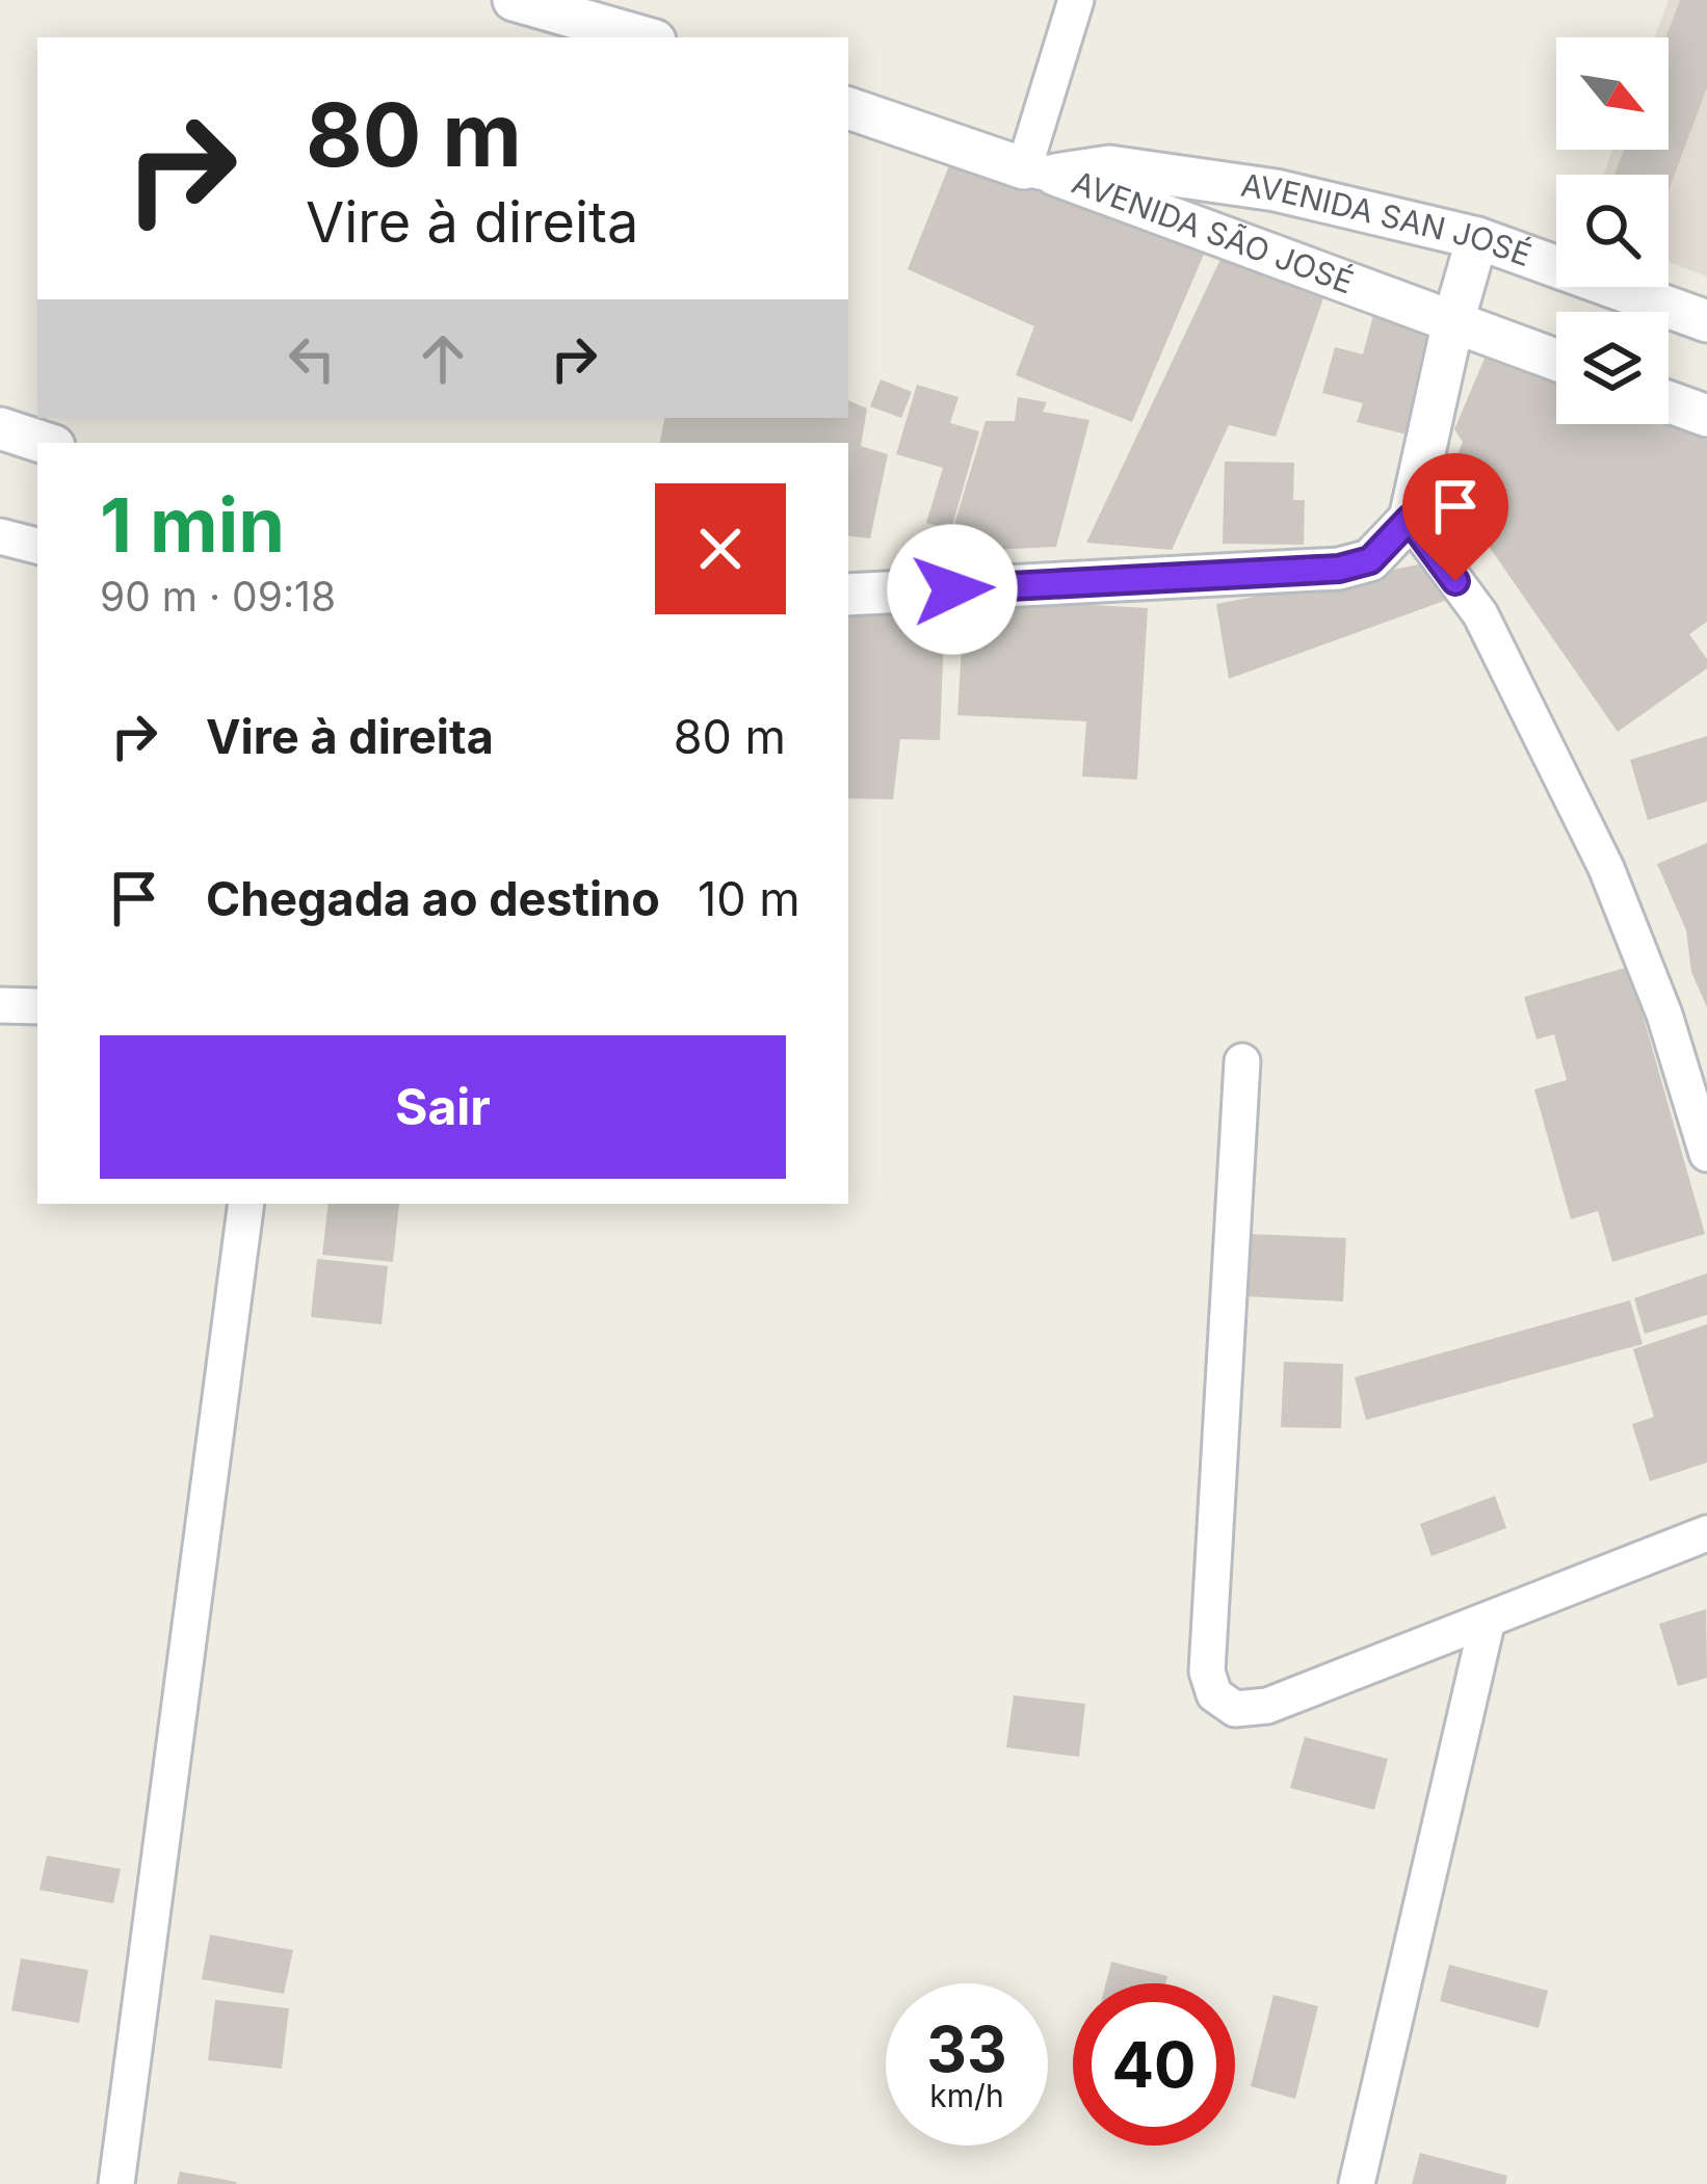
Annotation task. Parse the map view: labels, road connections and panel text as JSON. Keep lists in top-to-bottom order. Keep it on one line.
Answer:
{"streets":{"street":["AVENIDA SAN JOSÉ","AVENIDA SÃO JOSÉ"]},"crossings":[["AVENIDA SAN JOSÉ","AVENIDA SÃO JOSÉ"]],"north":"bottom right","page":{"turn":["80 m","Vire à direita"],"heading":["1 min","90 m · 09:18"],"list":[{"name":"Vire à direita","value":"80 m"},{"name":"Chegada ao destino","value":"10 m"}],"buttons":"Sair","speed":"33 km/h","limit":"40"}}
